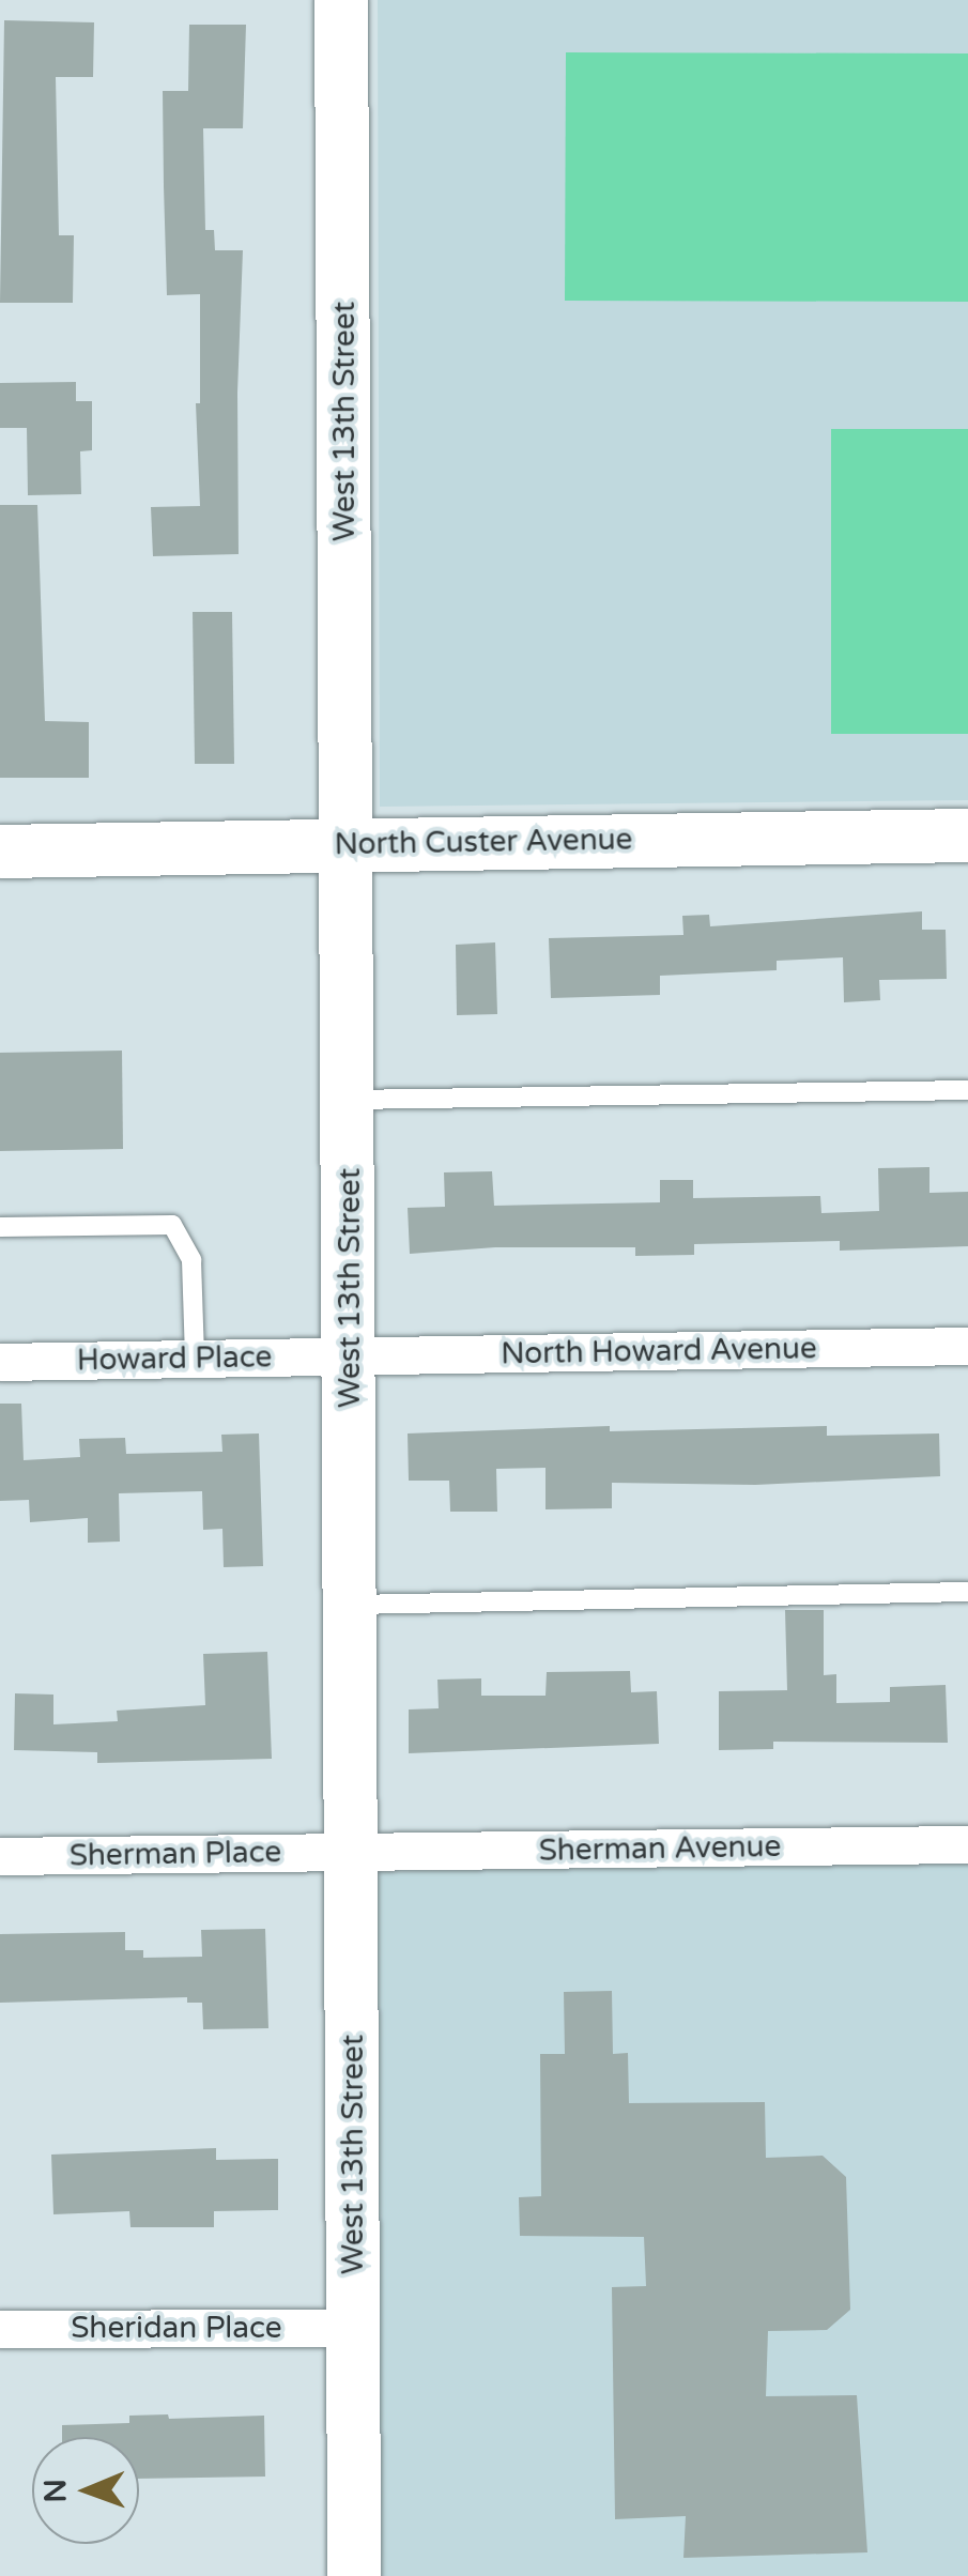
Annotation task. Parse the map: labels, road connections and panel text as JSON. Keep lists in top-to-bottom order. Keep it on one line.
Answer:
{"streets":{"main road":["West 13th Street","North Custer Avenue"],"street":["North Howard Avenue","Howard Place","Sherman Avenue","Sherman Place","Sheridan Place"]},"crossings":[["West 13th Street","North Custer Avenue"],["West 13th Street","North Howard Avenue"],["West 13th Street","Howard Place"],["West 13th Street","Sherman Avenue"],["West 13th Street","Sherman Place"],["West 13th Street","Sheridan Place"],["North Howard Avenue","Howard Place"],["Sherman Avenue","Sherman Place"]],"north":"left"}
